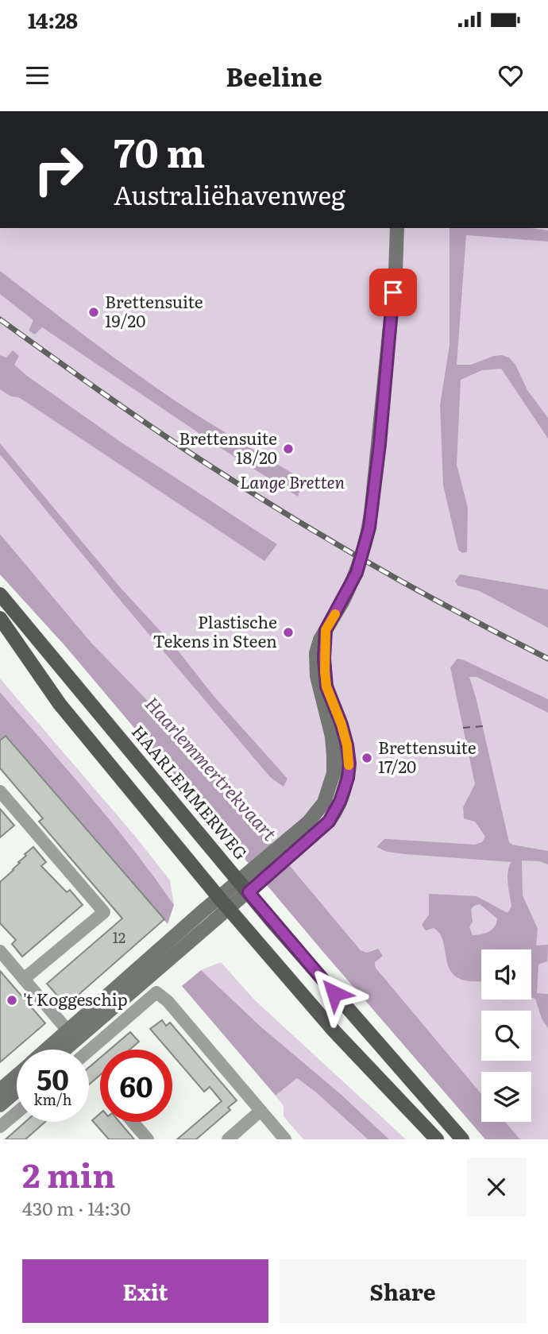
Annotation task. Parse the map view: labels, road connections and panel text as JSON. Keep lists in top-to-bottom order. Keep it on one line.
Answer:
{"streets":{"main road":["HAARLEMMERWEG"]},"water":["Haarlemmertrekvaart"],"parks":["Lange Bretten"],"places":["Brettensuite 19/20","Brettensuite 18/20","Plastische Tekens in Steen","Brettensuite 17/20","'t Koggeschip"],"house_numbers":["12"],"page":{"status":"14:28","header":"Beeline","turn":["70 m","Australiëhavenweg"],"speed":"50 km/h","limit":"60","heading":["2 min","430 m · 14:30"],"buttons":["Exit","Share"]}}
